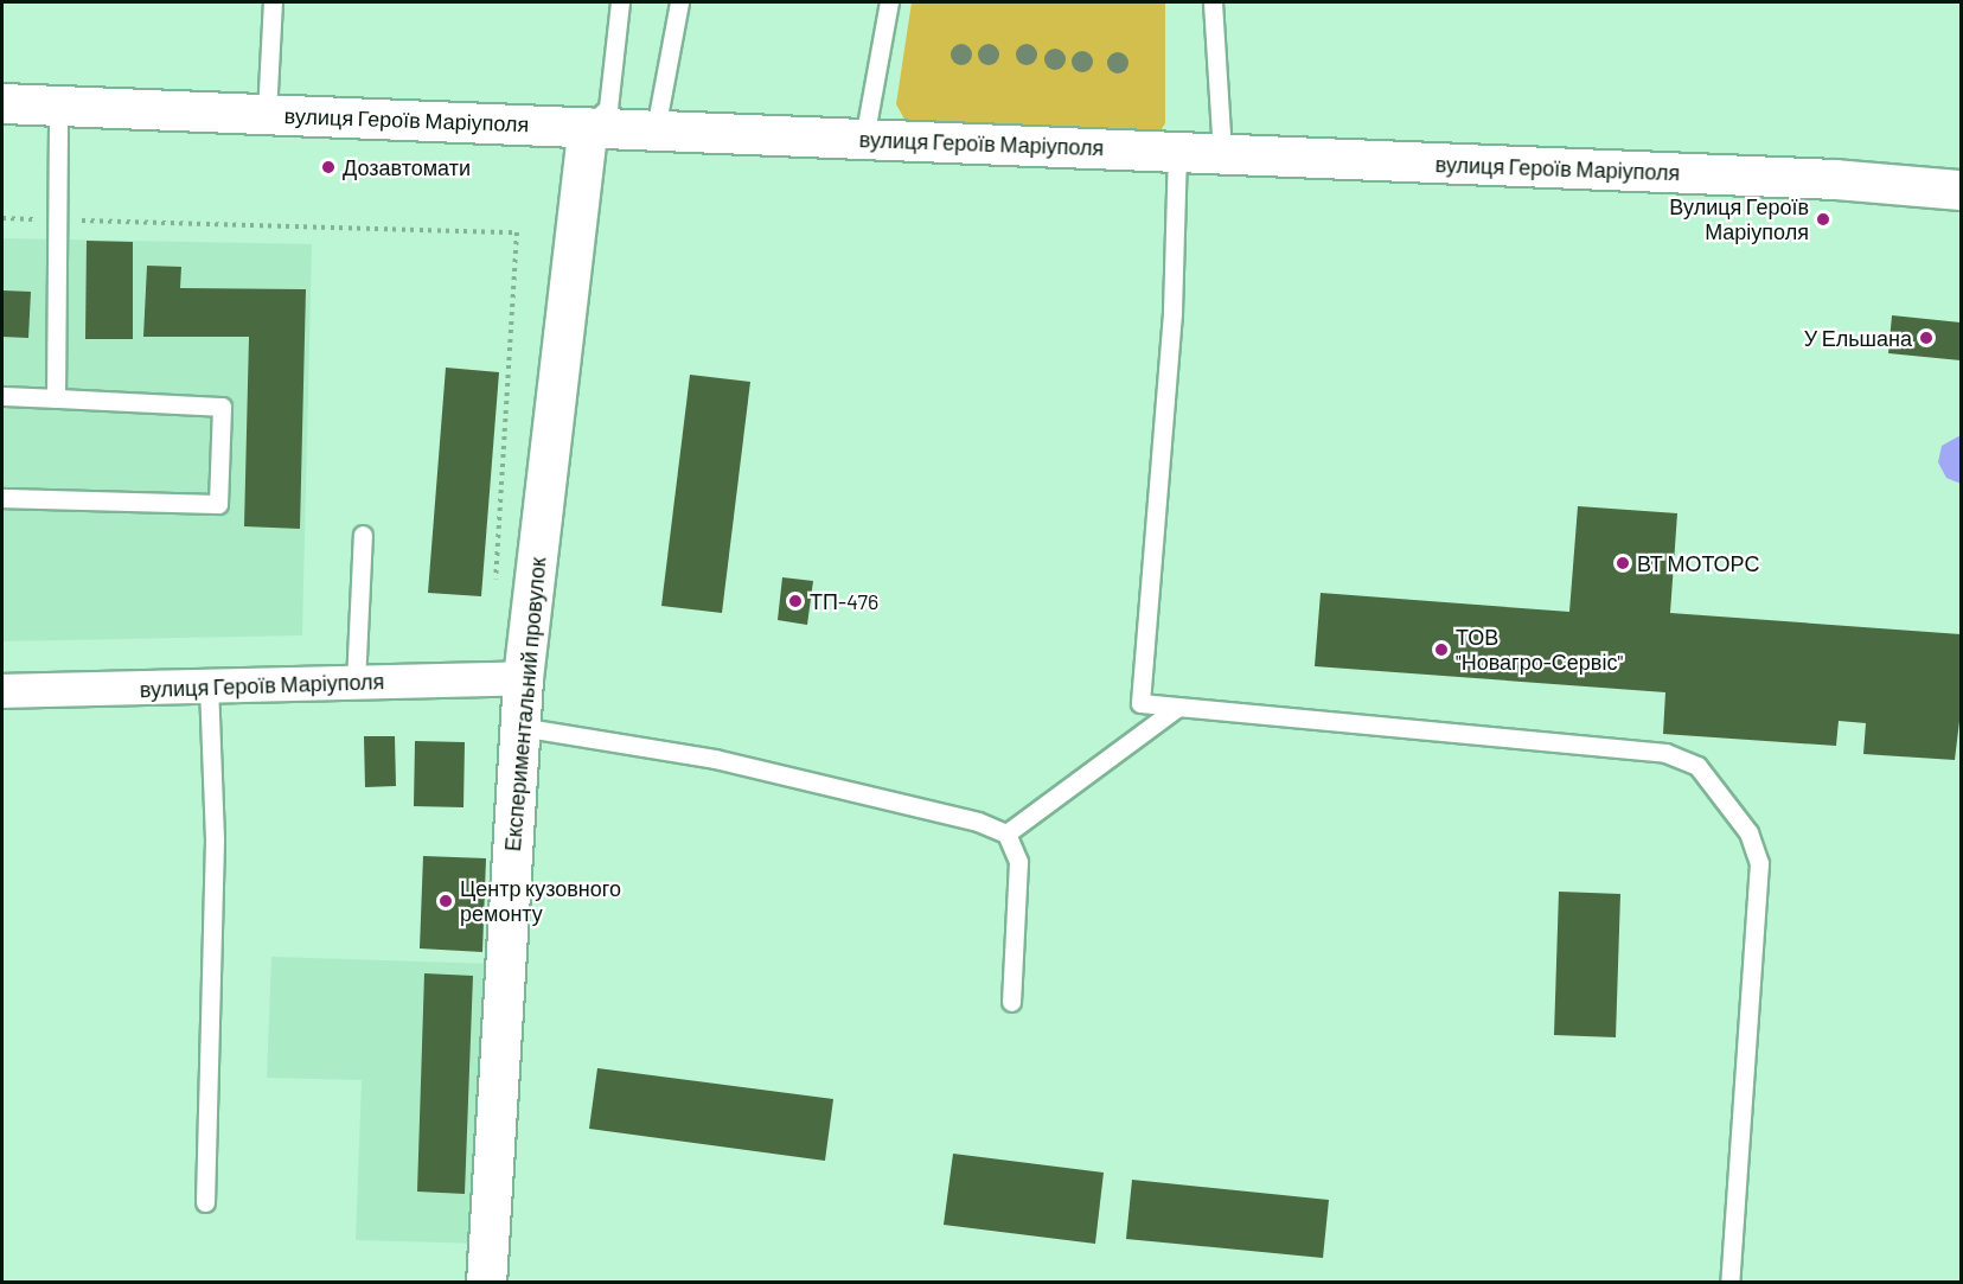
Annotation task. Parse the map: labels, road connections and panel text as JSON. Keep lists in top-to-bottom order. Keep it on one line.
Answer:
{"streets":{"main road":["вулиця Героїв Маріуполя","Експериментальний провулок"]},"crossings":[["вулиця Героїв Маріуполя","Експериментальний провулок"]],"places":["Дозавтомати","Вулиця Героїв Маріуполя","У Ельшана","ВТ МОТОРС","ТП-476","ТОВ \"Новагро-Сервіс\"","Центр кузовного ремонту"]}
